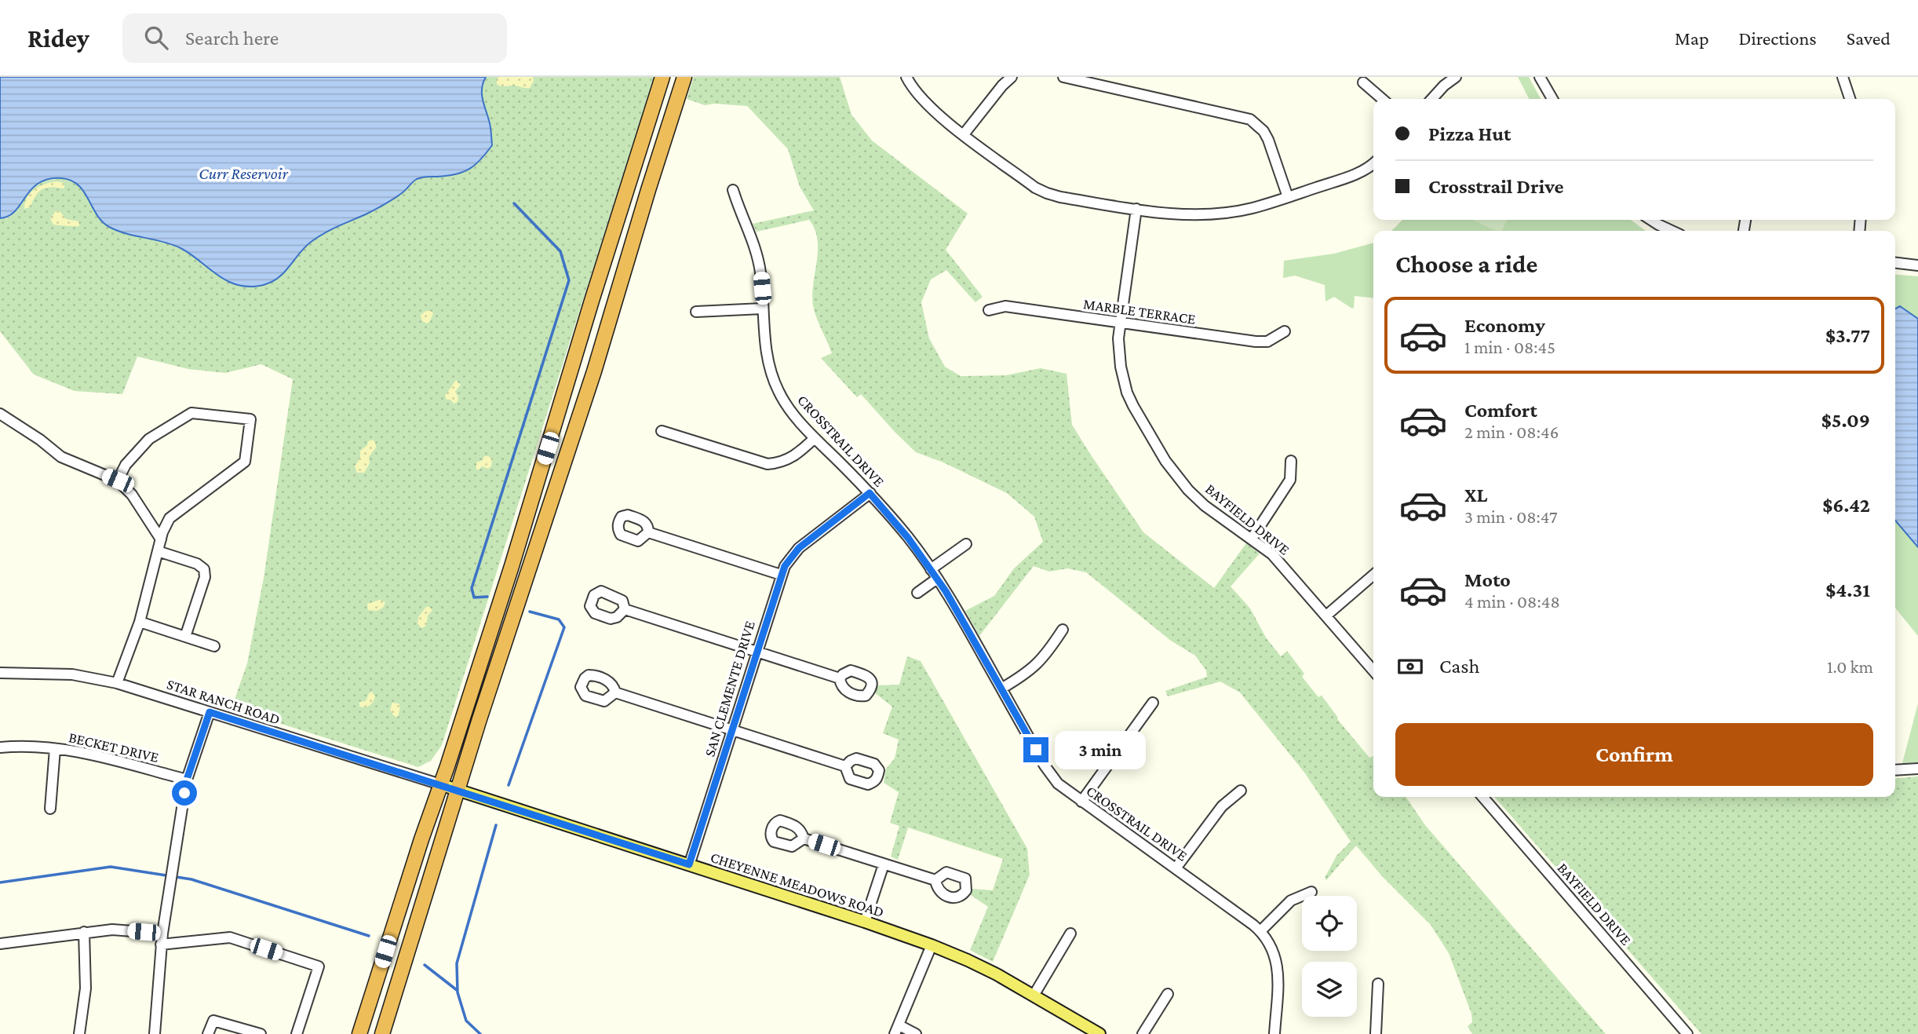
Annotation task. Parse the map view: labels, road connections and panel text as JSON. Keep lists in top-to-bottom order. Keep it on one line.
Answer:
{"streets":{"main road":["CHEYENNE MEADOWS ROAD"],"street":["MARBLE TERRACE","CROSSTRAIL DRIVE","BAYFIELD DRIVE","SAN CLEMENTE DRIVE","STAR RANCH ROAD","BECKET DRIVE"]},"crossings":[["MARBLE TERRACE","BAYFIELD DRIVE"],["CROSSTRAIL DRIVE","SAN CLEMENTE DRIVE"],["SAN CLEMENTE DRIVE","CHEYENNE MEADOWS ROAD"],["STAR RANCH ROAD","CHEYENNE MEADOWS ROAD"]],"water":["Curr Reservoir"],"page":{"header":"Ridey","search":"Search here","nav":["Map","Directions","Saved"],"banner":["Pizza Hut","Crosstrail Drive"],"heading":"Choose a ride","list":[{"name":"Economy","note":"1 min · 08:45","value":"$3.77"},{"name":"Comfort","note":"2 min · 08:46","value":"$5.09"},{"name":"XL","note":"3 min · 08:47","value":"$6.42"},{"name":"Moto","note":"4 min · 08:48","value":"$4.31"}],"pay":["Cash","1.0 km"],"buttons":"Confirm","bubble":"3 min"}}
